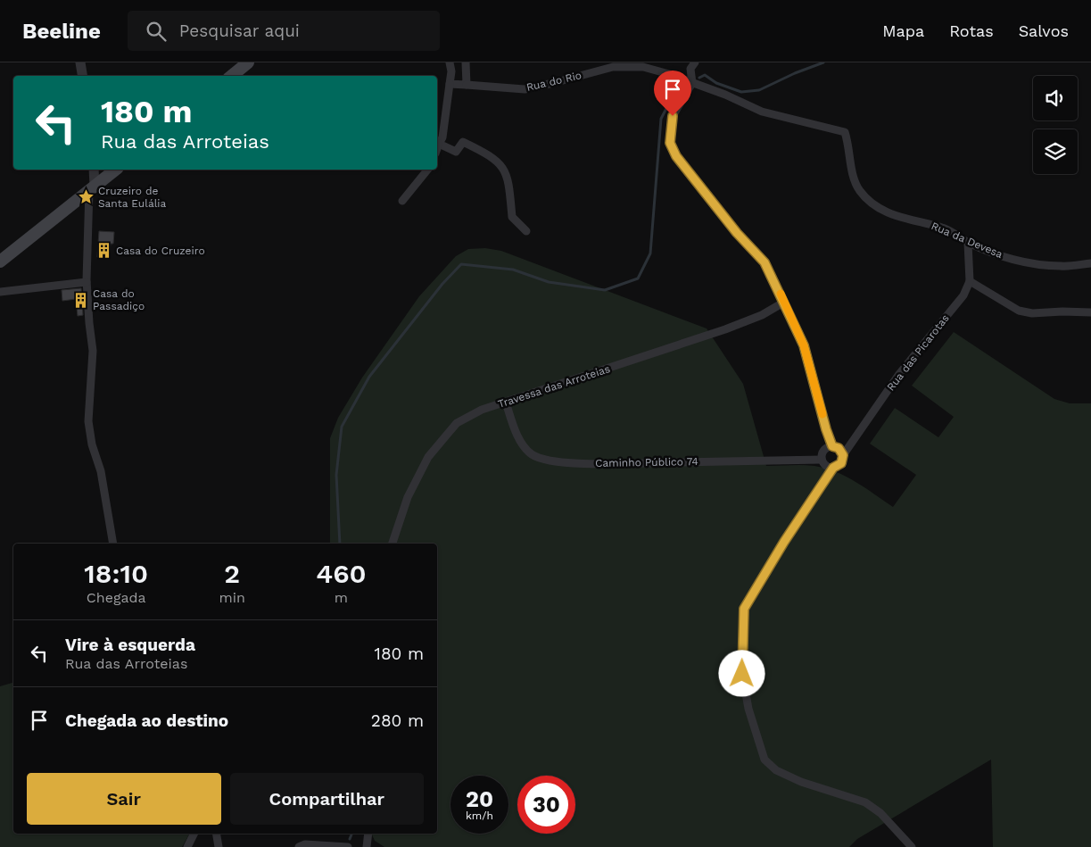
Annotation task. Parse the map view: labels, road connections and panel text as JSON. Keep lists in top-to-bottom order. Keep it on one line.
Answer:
{"streets":{"street":["Rua do Rio","Rua da Devesa","Rua das Picarotas","Travessa das Arroteias","Caminho Público 74"]},"crossings":[["Rua do Rio","Rua da Devesa"],["Rua das Picarotas","Caminho Público 74"],["Travessa das Arroteias","Caminho Público 74"]],"places":{"place":["Cruzeiro de Santa Eulália"],"building":["Casa do Cruzeiro","Casa do Passadiço"]},"page":{"header":"Beeline","search":"Pesquisar aqui","nav":["Mapa","Rotas","Salvos"],"turn":["180 m","Rua das Arroteias"],"eta":["18:10","Chegada","2","min","460","m"],"list":[{"name":"Vire à esquerda","note":"Rua das Arroteias","value":"180 m"},{"name":"Chegada ao destino","value":"280 m"}],"buttons":["Sair","Compartilhar"],"speed":"20 km/h","limit":"30"}}
